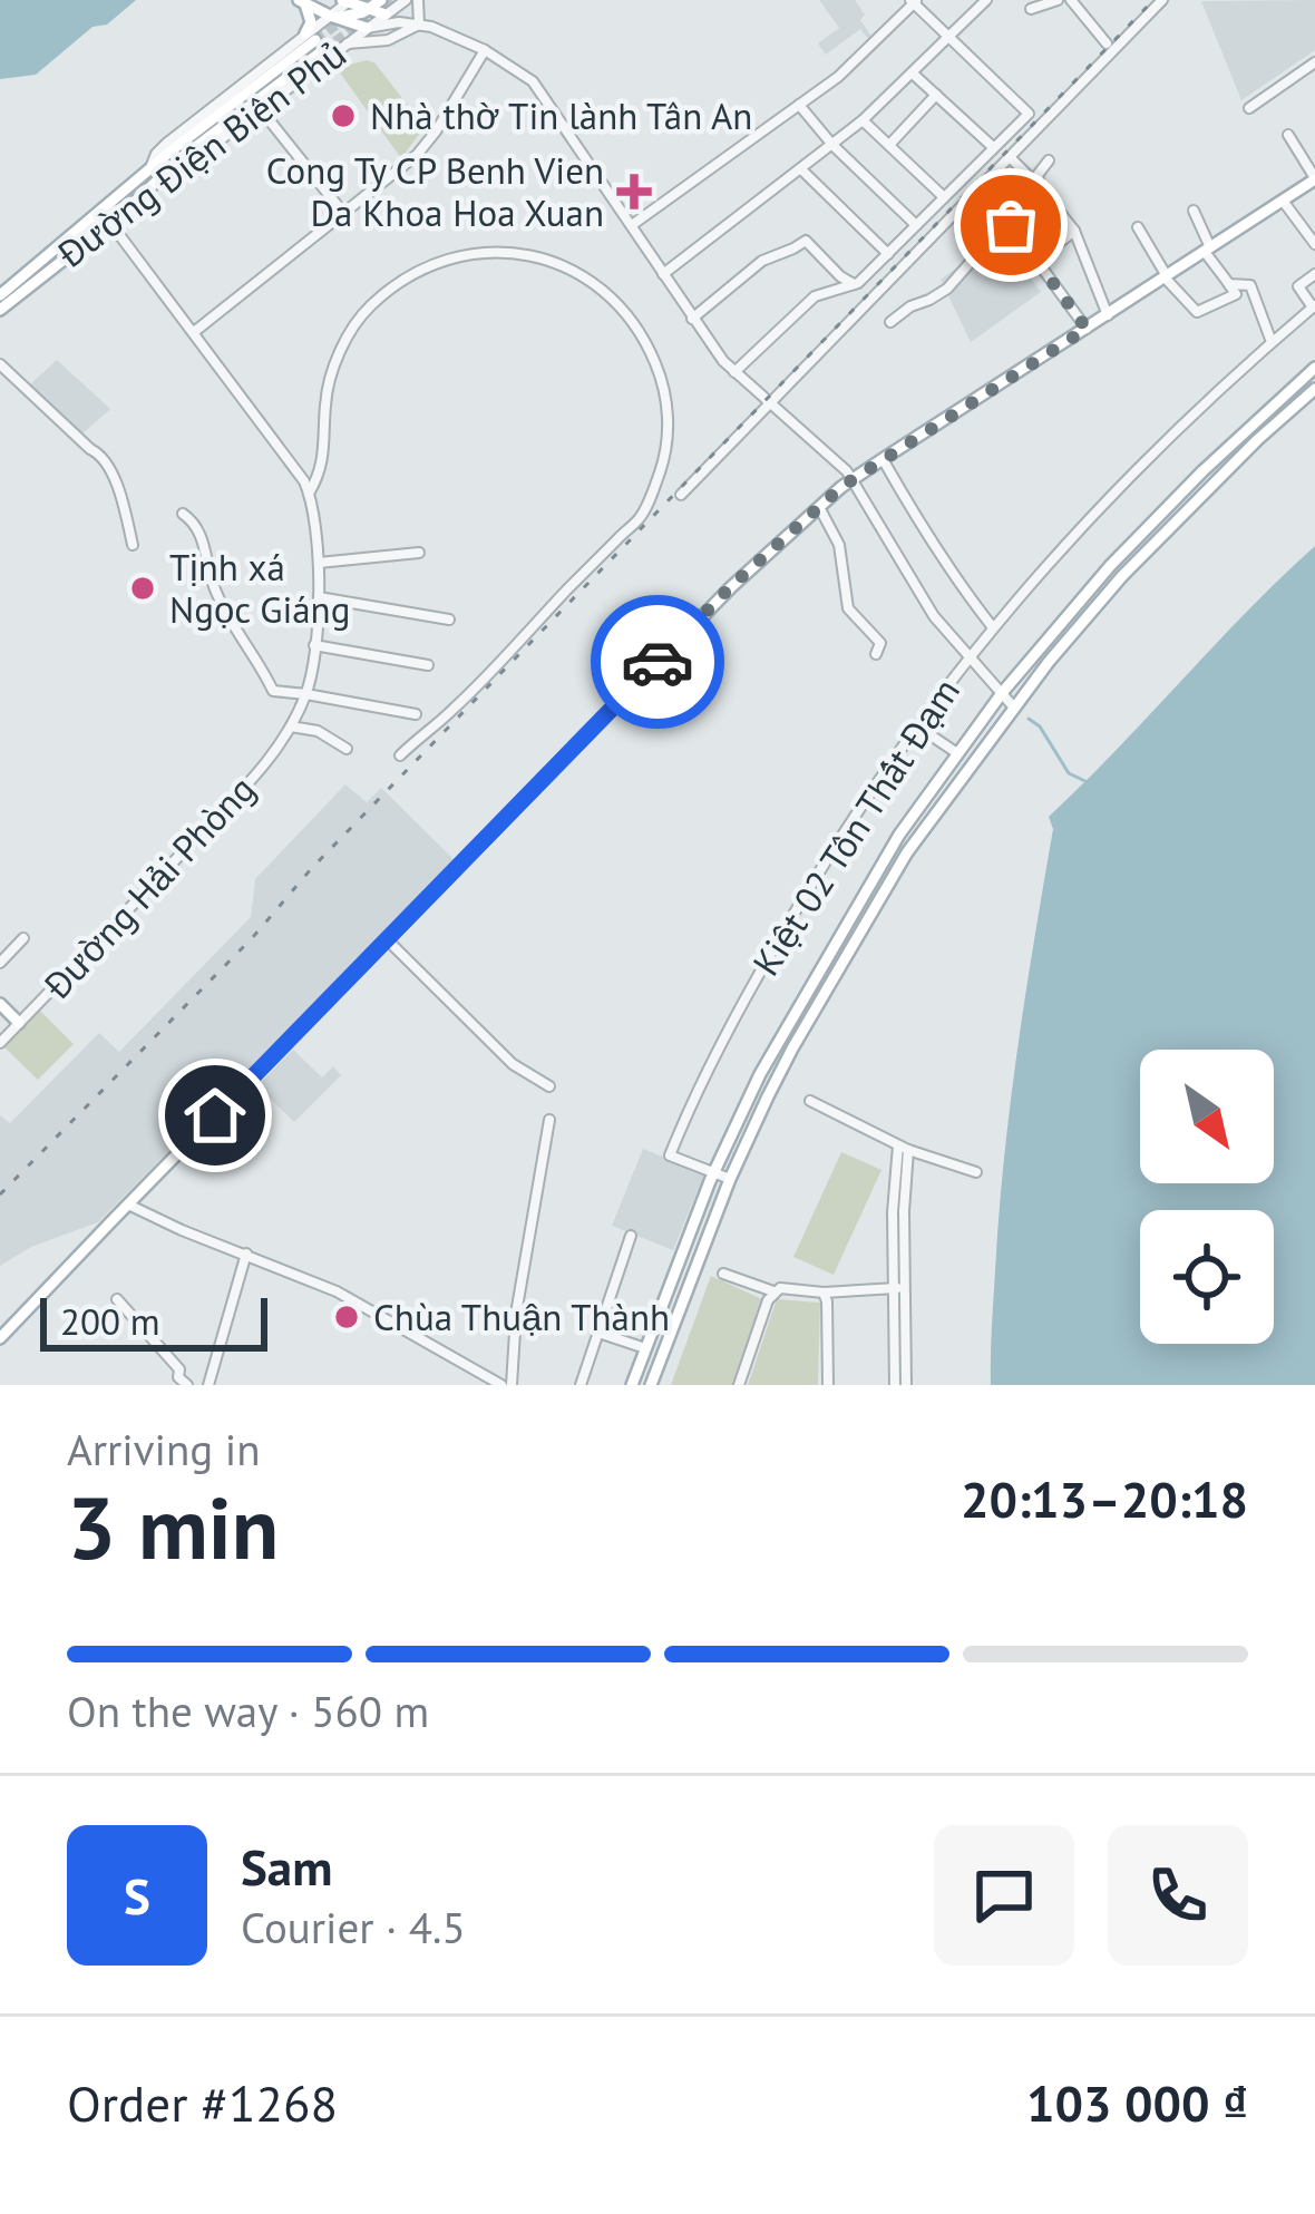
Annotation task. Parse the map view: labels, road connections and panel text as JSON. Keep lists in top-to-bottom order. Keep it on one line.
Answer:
{"streets":{"main road":["Đường Điện Biên Phủ"],"street":["Kiệt 02 Tôn Thất Đạm","Đường Hải Phòng"]},"crossings":[["Đường Điện Biên Phủ","Đường Hải Phòng"]],"places":{"other":["Nhà thờ Tin lành Tân An","Tịnh xá Ngọc Giáng","Chùa Thuận Thành"],"health":["Cong Ty CP Benh Vien Da Khoa Hoa Xuan"]},"scale_bar":"200 m","north":"bottom right","page":{"scale":"200 m","heading":["3 min","Arriving in","20:13–20:18"],"panel":["Sam","Courier · 4.5","Order #1268","103 000 ₫"],"bar":"On the way · 560 m","round":"S"}}
